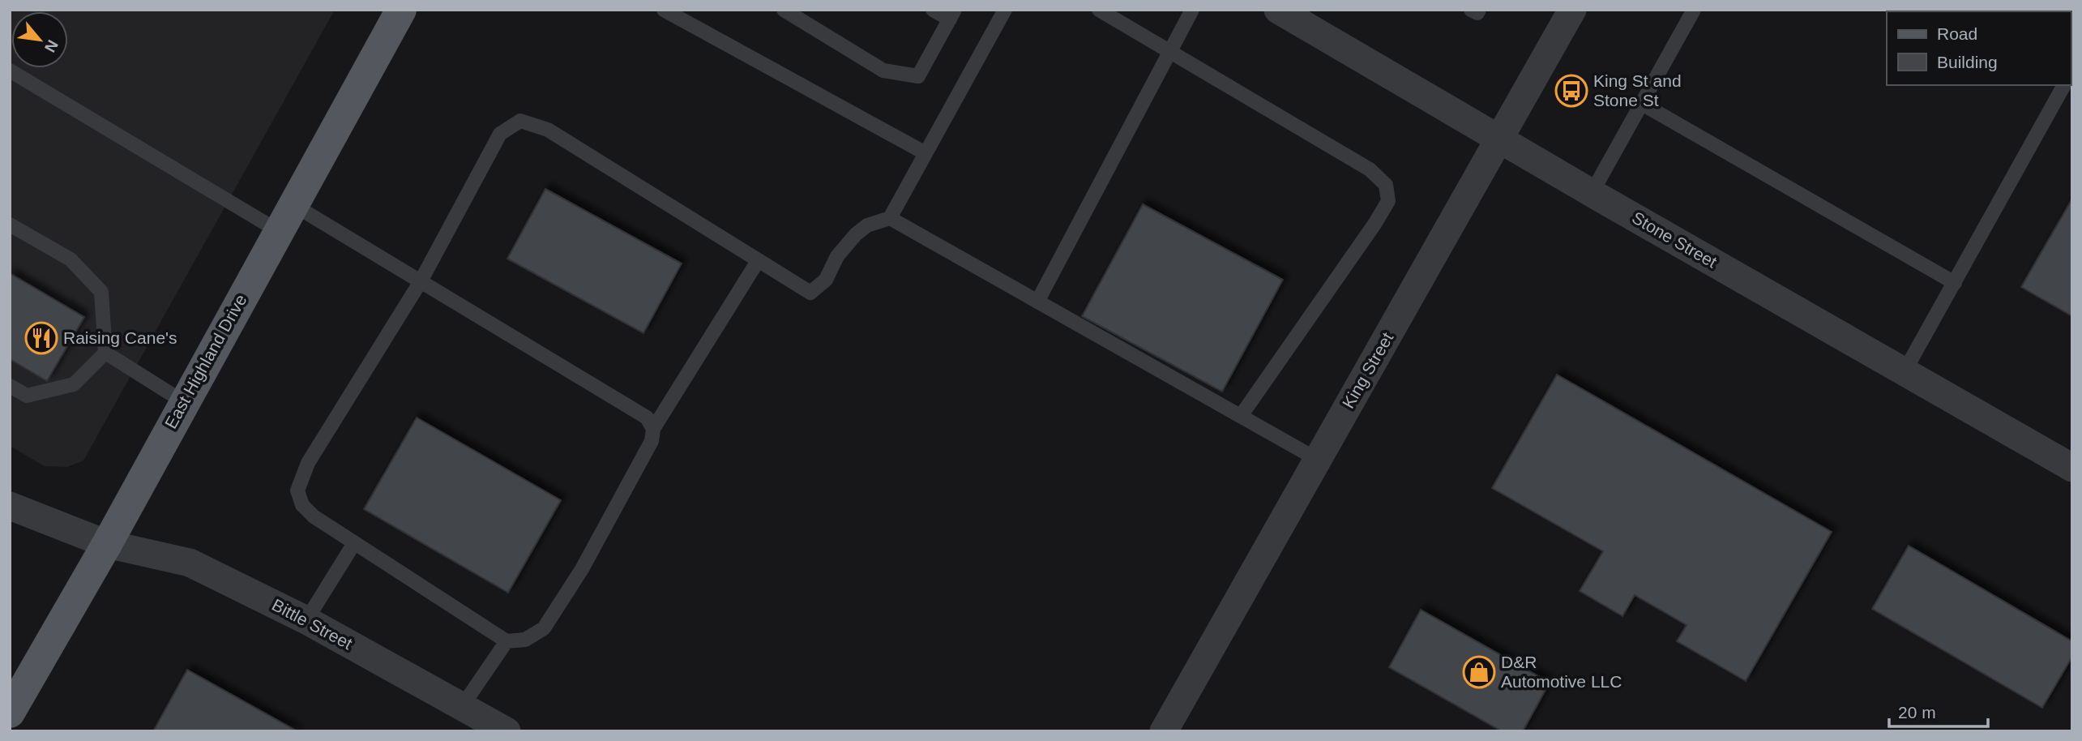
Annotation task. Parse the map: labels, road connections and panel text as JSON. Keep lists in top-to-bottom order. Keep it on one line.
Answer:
{"streets":{"main road":["East Highland Drive"],"street":["Stone Street","King Street","Bittle Street"]},"crossings":[["Stone Street","King Street"],["East Highland Drive","Bittle Street"]],"places":{"bus stop":["King St and Stone St"],"restaurant":["Raising Cane's"],"shop":["D&R Automotive LLC"]},"legend":["Road","Building"],"scale_bar":"20 m","north":"bottom right"}
